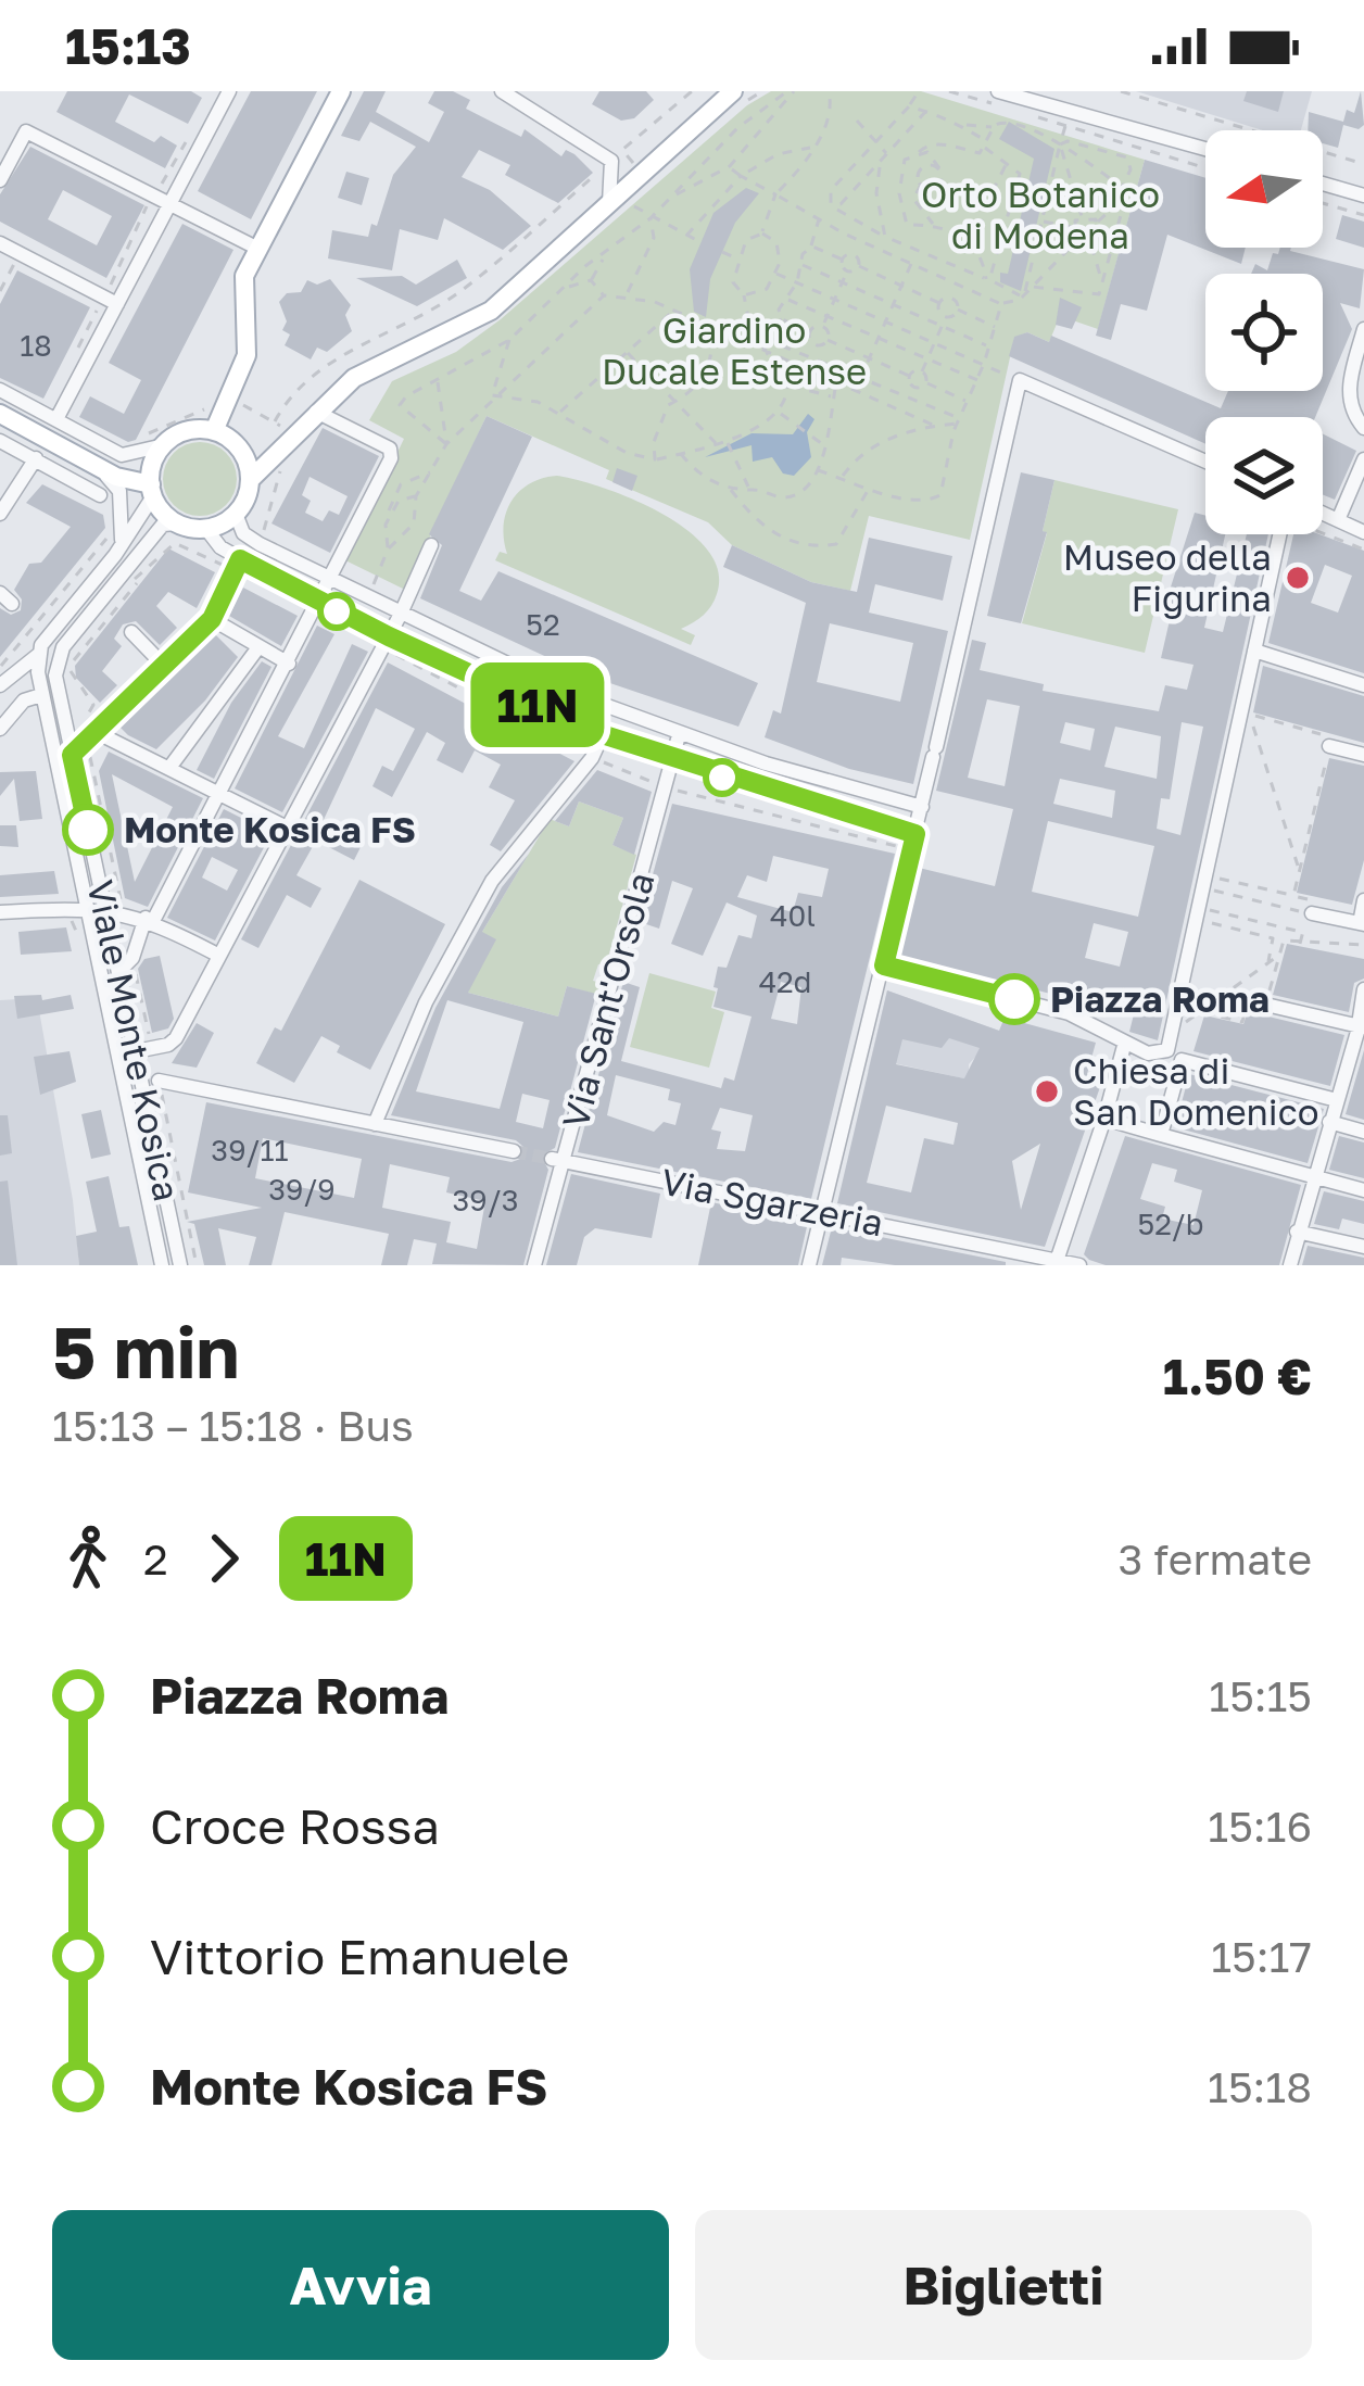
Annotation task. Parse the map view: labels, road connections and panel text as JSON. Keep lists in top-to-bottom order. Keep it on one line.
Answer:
{"streets":{"street":["Via Sant'Orsola","Viale Monte Kosica","Via Sgarzeria"]},"crossings":[["Via Sant'Orsola","Via Sgarzeria"]],"parks":["Orto Botanico di Modena","Giardino Ducale Estense"],"places":["Museo della Figurina","Monte Kosica FS","Piazza Roma","Chiesa di San Domenico"],"lines":["bus line 11N"],"house_numbers":["18","52","40l","42d","39/11","39/9","39/3","52/b"],"north":"left","page":{"status":"15:13","on_map":"11N","heading":["5 min","15:13 – 15:18 · Bus","1.50 €"],"legs":["2","11N","3 fermate"],"list":[{"name":"Piazza Roma","value":"15:15"},{"name":"Croce Rossa","value":"15:16"},{"name":"Vittorio Emanuele","value":"15:17"},{"name":"Monte Kosica FS","value":"15:18"}],"buttons":["Avvia","Biglietti"]}}
